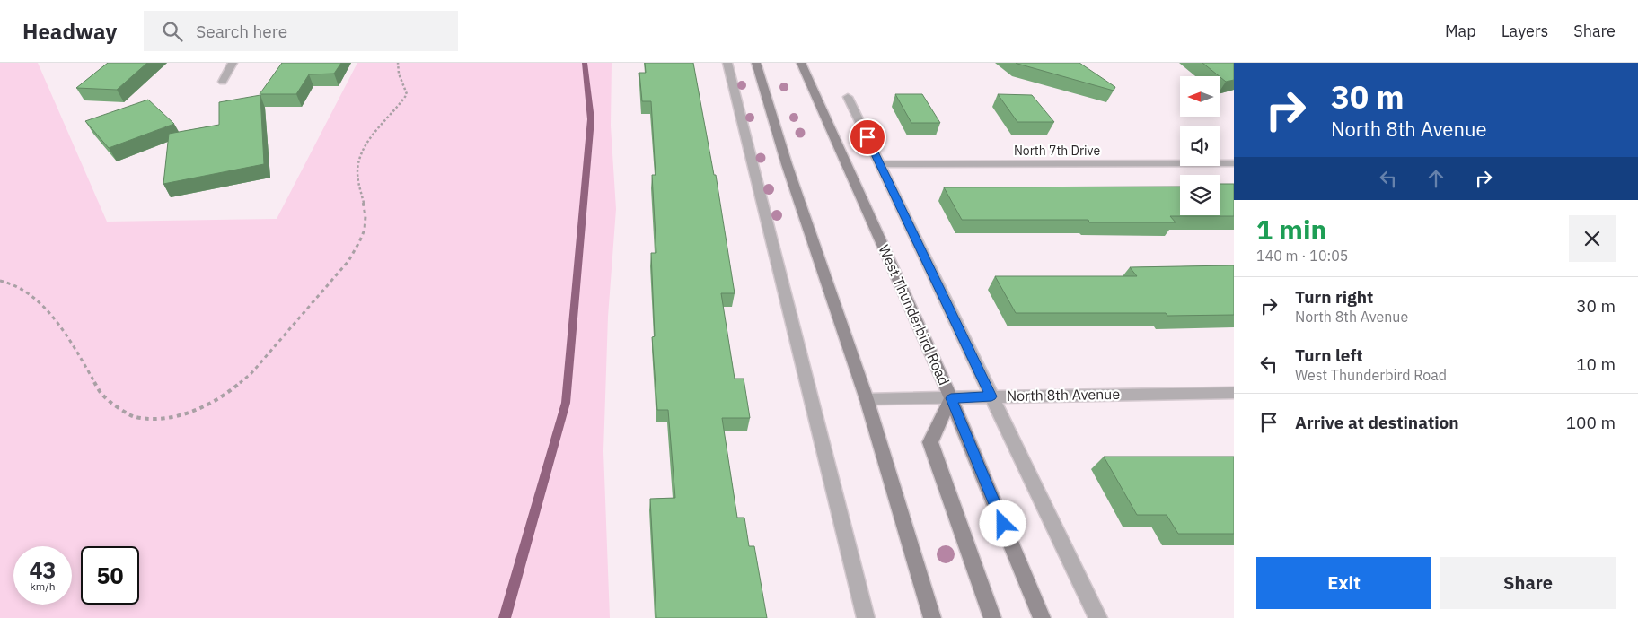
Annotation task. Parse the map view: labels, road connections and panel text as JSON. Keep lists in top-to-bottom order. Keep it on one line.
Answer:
{"streets":{"main road":["West Thunderbird Road"],"street":["North 7th Drive","North 8th Avenue"]},"crossings":[["West Thunderbird Road","North 8th Avenue"]],"north":"left","page":{"header":"Headway","search":"Search here","nav":["Map","Layers","Share"],"turn":["30 m","North 8th Avenue"],"heading":["1 min","140 m · 10:05"],"list":[{"name":"Turn right","note":"North 8th Avenue","value":"30 m"},{"name":"Turn left","note":"West Thunderbird Road","value":"10 m"},{"name":"Arrive at destination","value":"100 m"}],"speed":"43 km/h","limit":"50","buttons":["Exit","Share"]}}
